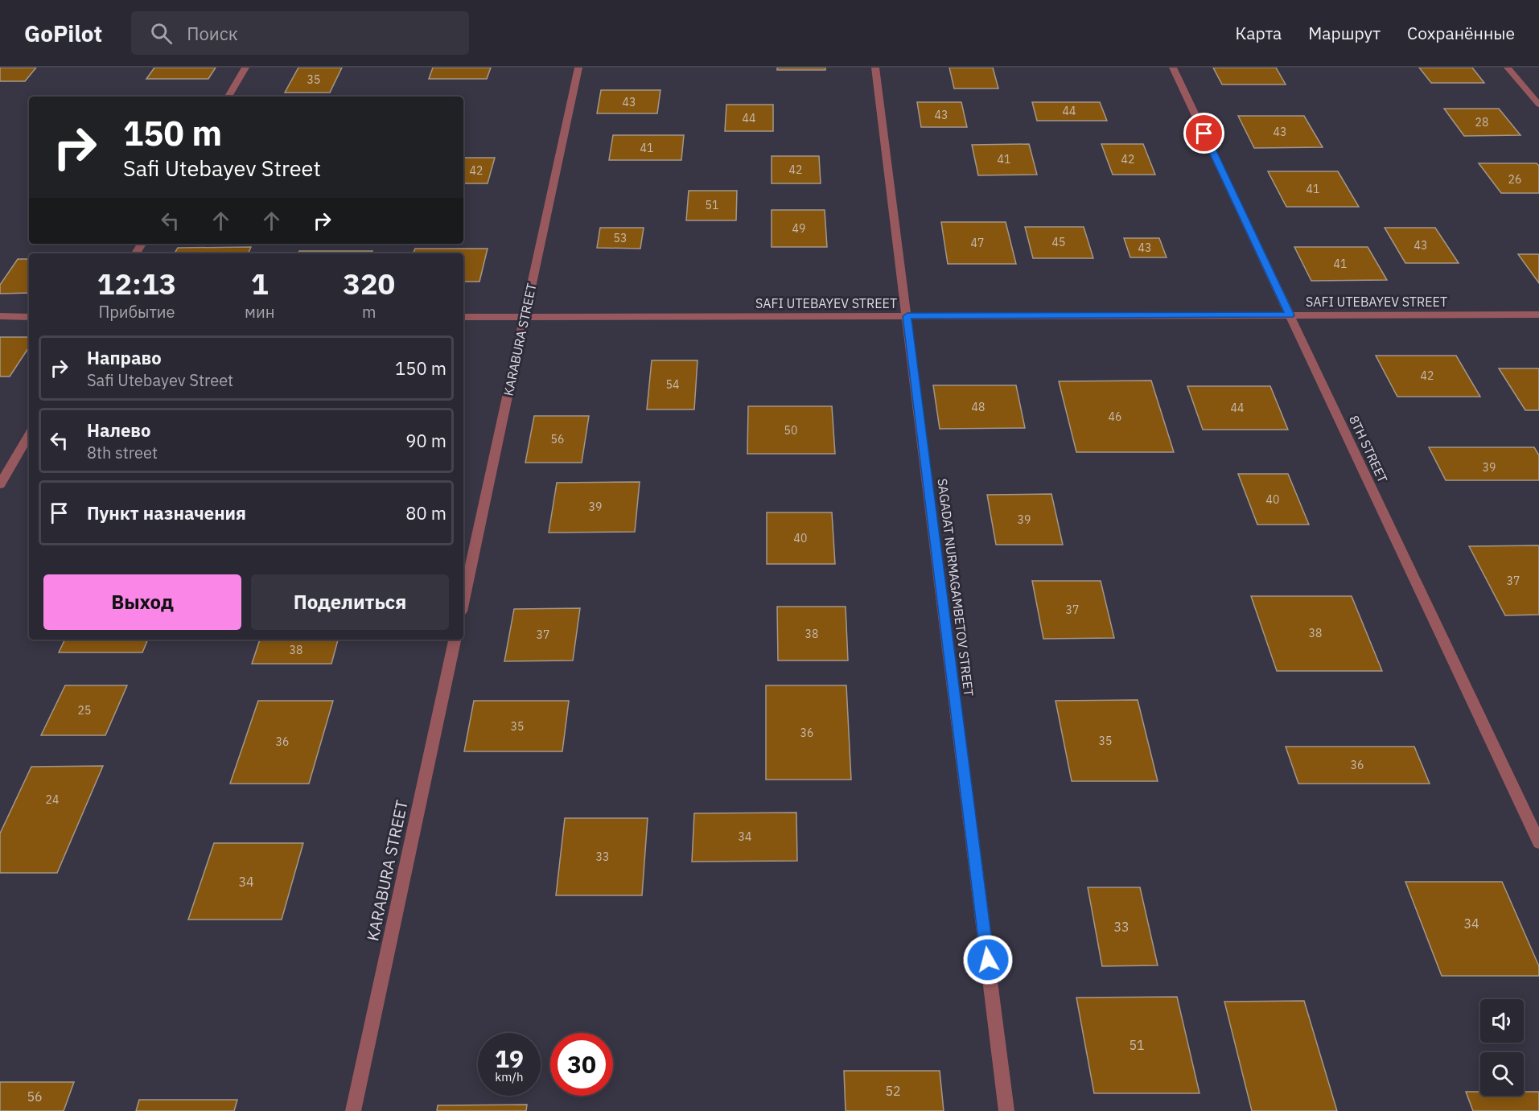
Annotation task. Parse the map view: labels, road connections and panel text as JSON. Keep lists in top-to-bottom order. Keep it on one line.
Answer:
{"streets":{"street":["SAFI UTEBAYEV STREET","KARABURA STREET","8TH STREET","SAGADAT NURMAGAMBETOV STREET"]},"crossings":[["SAFI UTEBAYEV STREET","KARABURA STREET"],["SAFI UTEBAYEV STREET","8TH STREET"],["SAFI UTEBAYEV STREET","SAGADAT NURMAGAMBETOV STREET"]],"house_numbers":["35","43","44","43","44","28","43","41","41","42","42","42","26","41","51","49","53","45","47","43","43","41","42","54","48","44","46","50","56","39","40","39","39","40","37","37","38","38","37","38","25","35","36","35","36","36","24","34","33","34","34","33","51","52","56"],"page":{"header":"GoPilot","search":"Поиск","nav":["Карта","Маршрут","Сохранённые"],"turn":["150 m","Safi Utebayev Street"],"eta":["12:13","Прибытие","1","мин","320","m"],"list":[{"name":"Направо","note":"Safi Utebayev Street","value":"150 m"},{"name":"Налево","note":"8th street","value":"90 m"},{"name":"Пункт назначения","value":"80 m"}],"buttons":["Выход","Поделиться"],"speed":"19 km/h","limit":"30"}}
